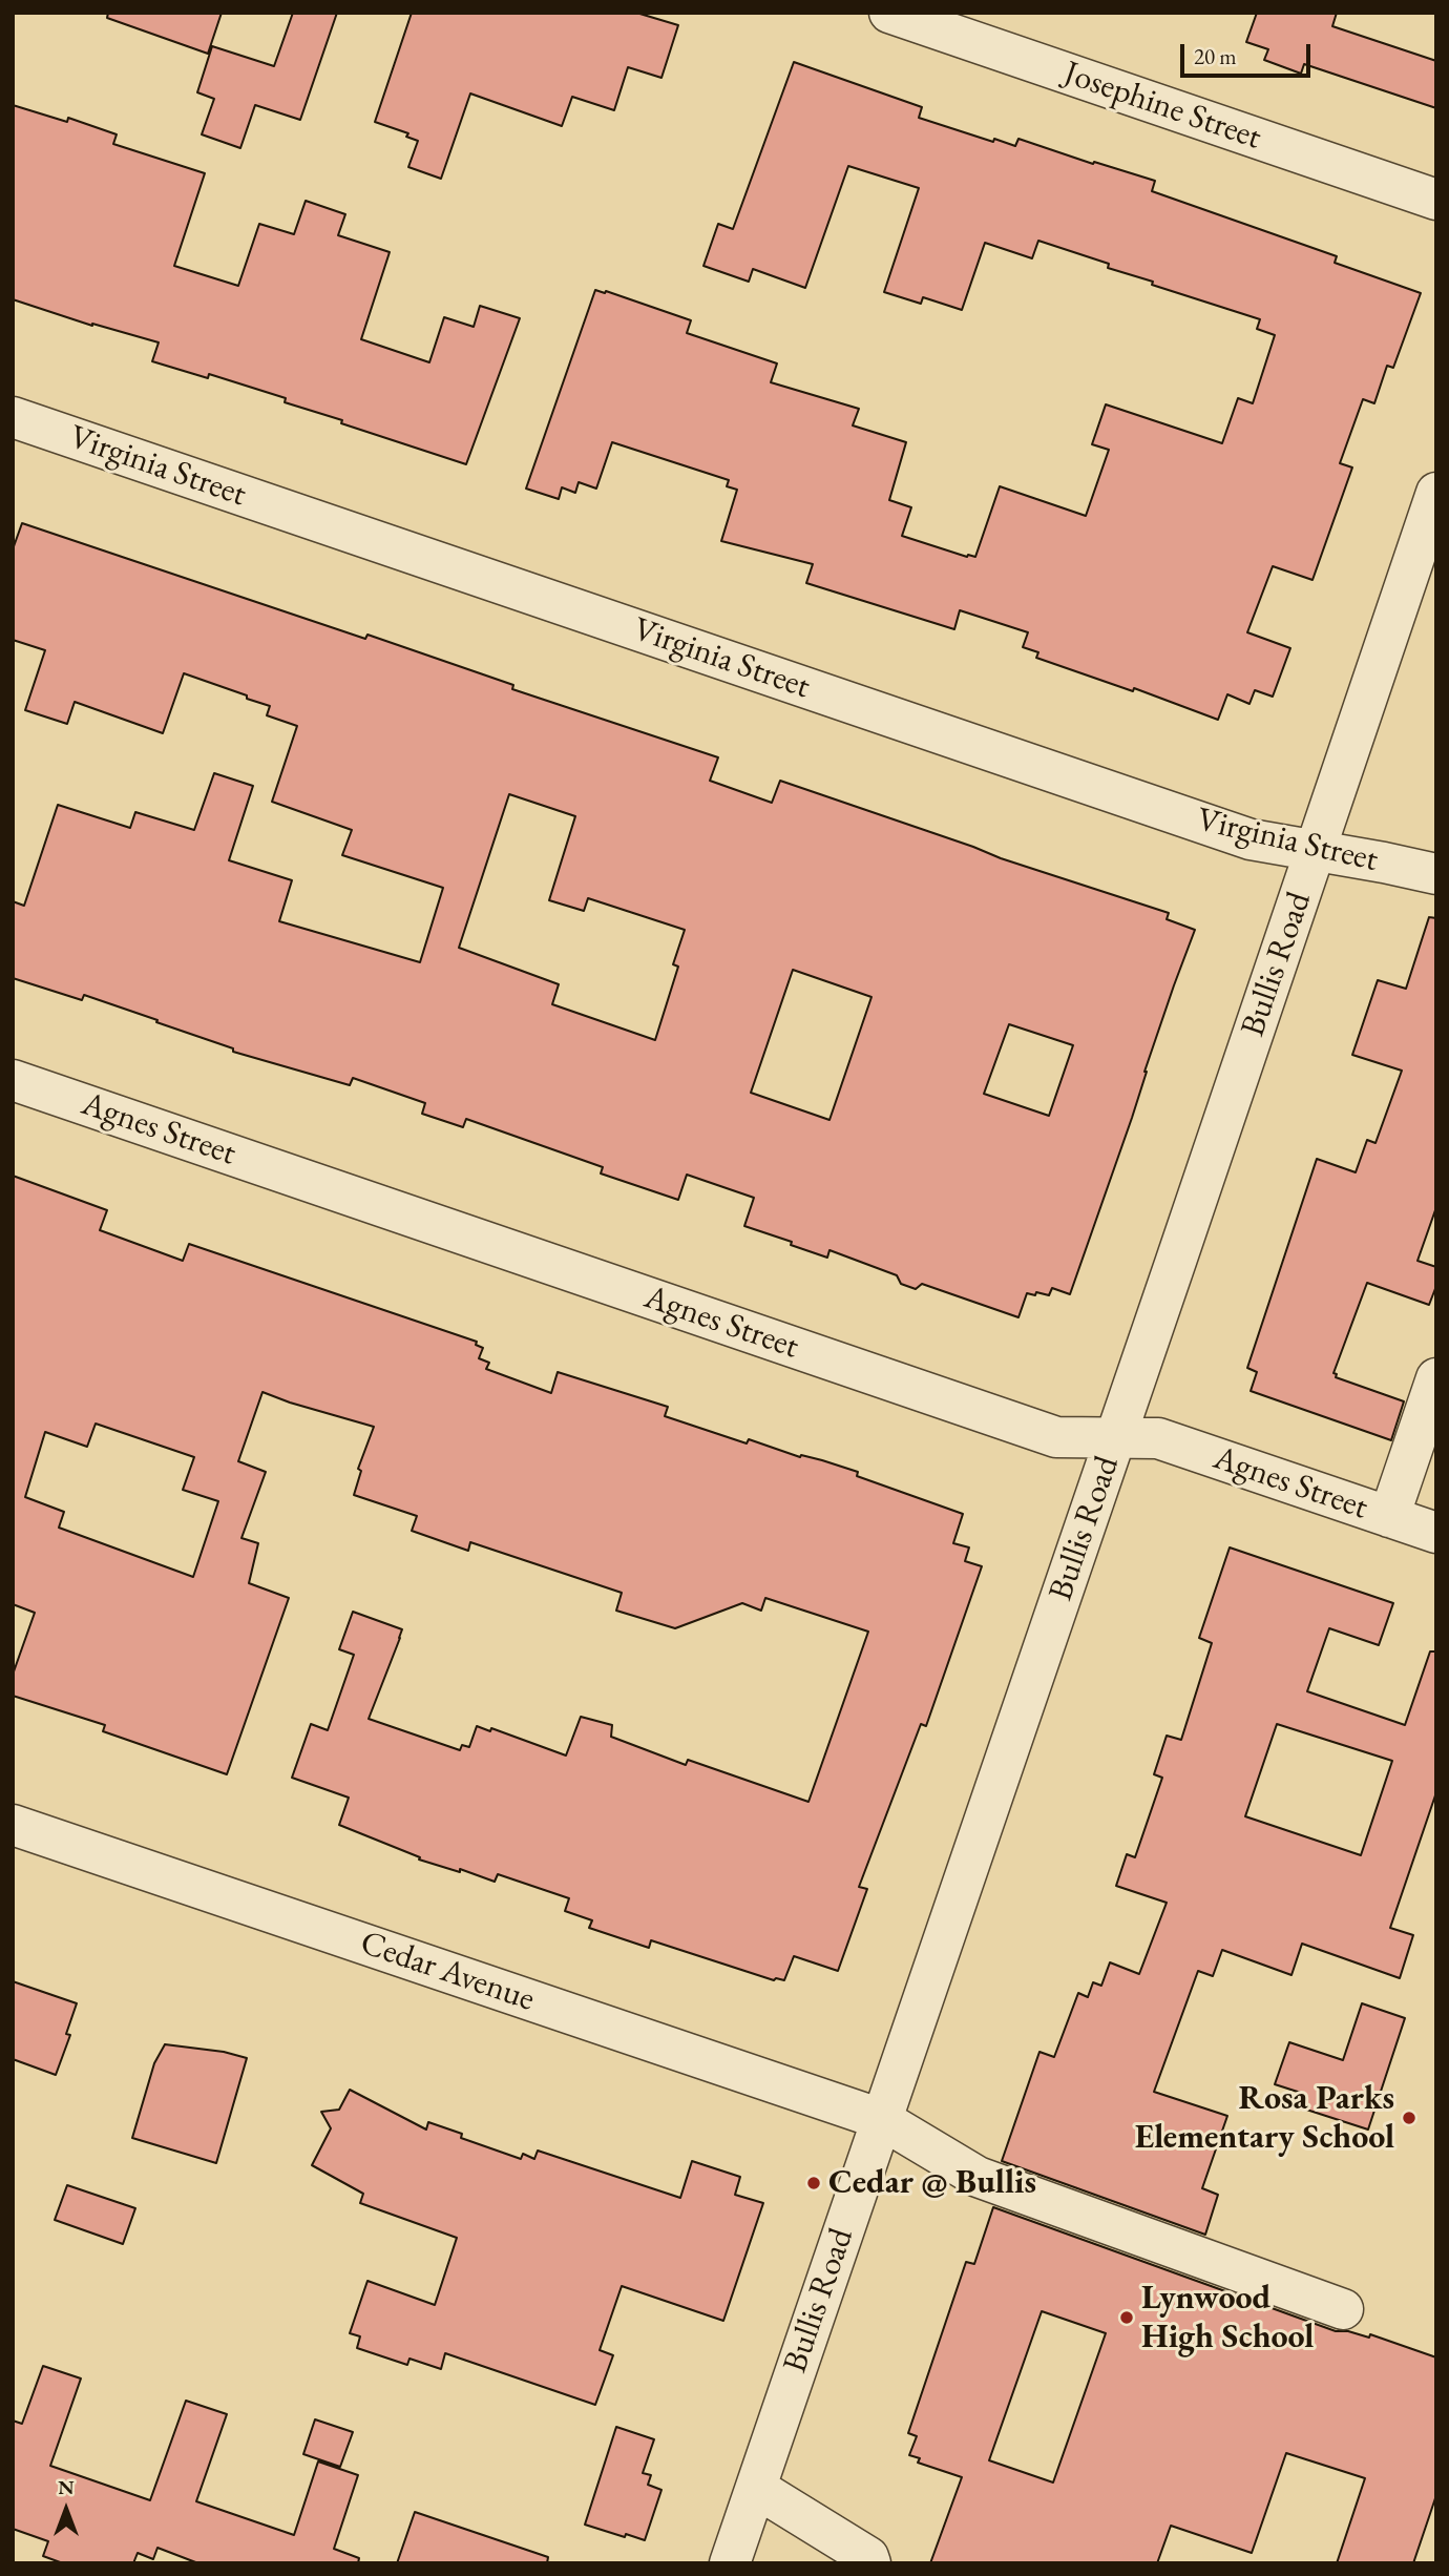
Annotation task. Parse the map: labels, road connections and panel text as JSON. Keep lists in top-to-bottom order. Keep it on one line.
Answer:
{"streets":{"street":["Josephine Street","Virginia Street","Bullis Road","Agnes Street","Cedar Avenue"]},"crossings":[["Virginia Street","Bullis Road"],["Bullis Road","Agnes Street"],["Bullis Road","Cedar Avenue"]],"places":["Rosa Parks Elementary School","Cedar @ Bullis","Lynwood High School"],"scale_bar":"20 m","north":"top"}
